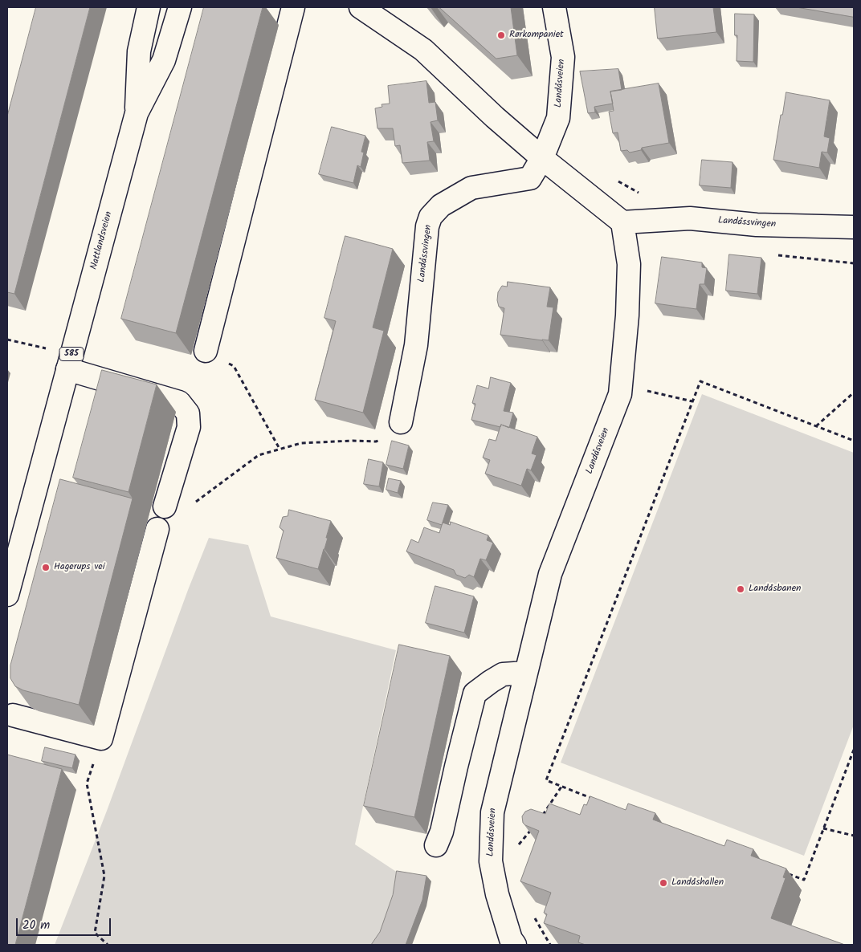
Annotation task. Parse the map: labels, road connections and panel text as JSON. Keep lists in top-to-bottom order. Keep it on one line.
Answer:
{"streets":{"street":["Landåsveien","Landåssvingen","Nattlandsveien","585"]},"crossings":[["Landåsveien","Landåssvingen"]],"places":["Rørkompaniet","Hagerups vei","Landåsbanen","Landåshallen"],"scale_bar":"20 m"}
